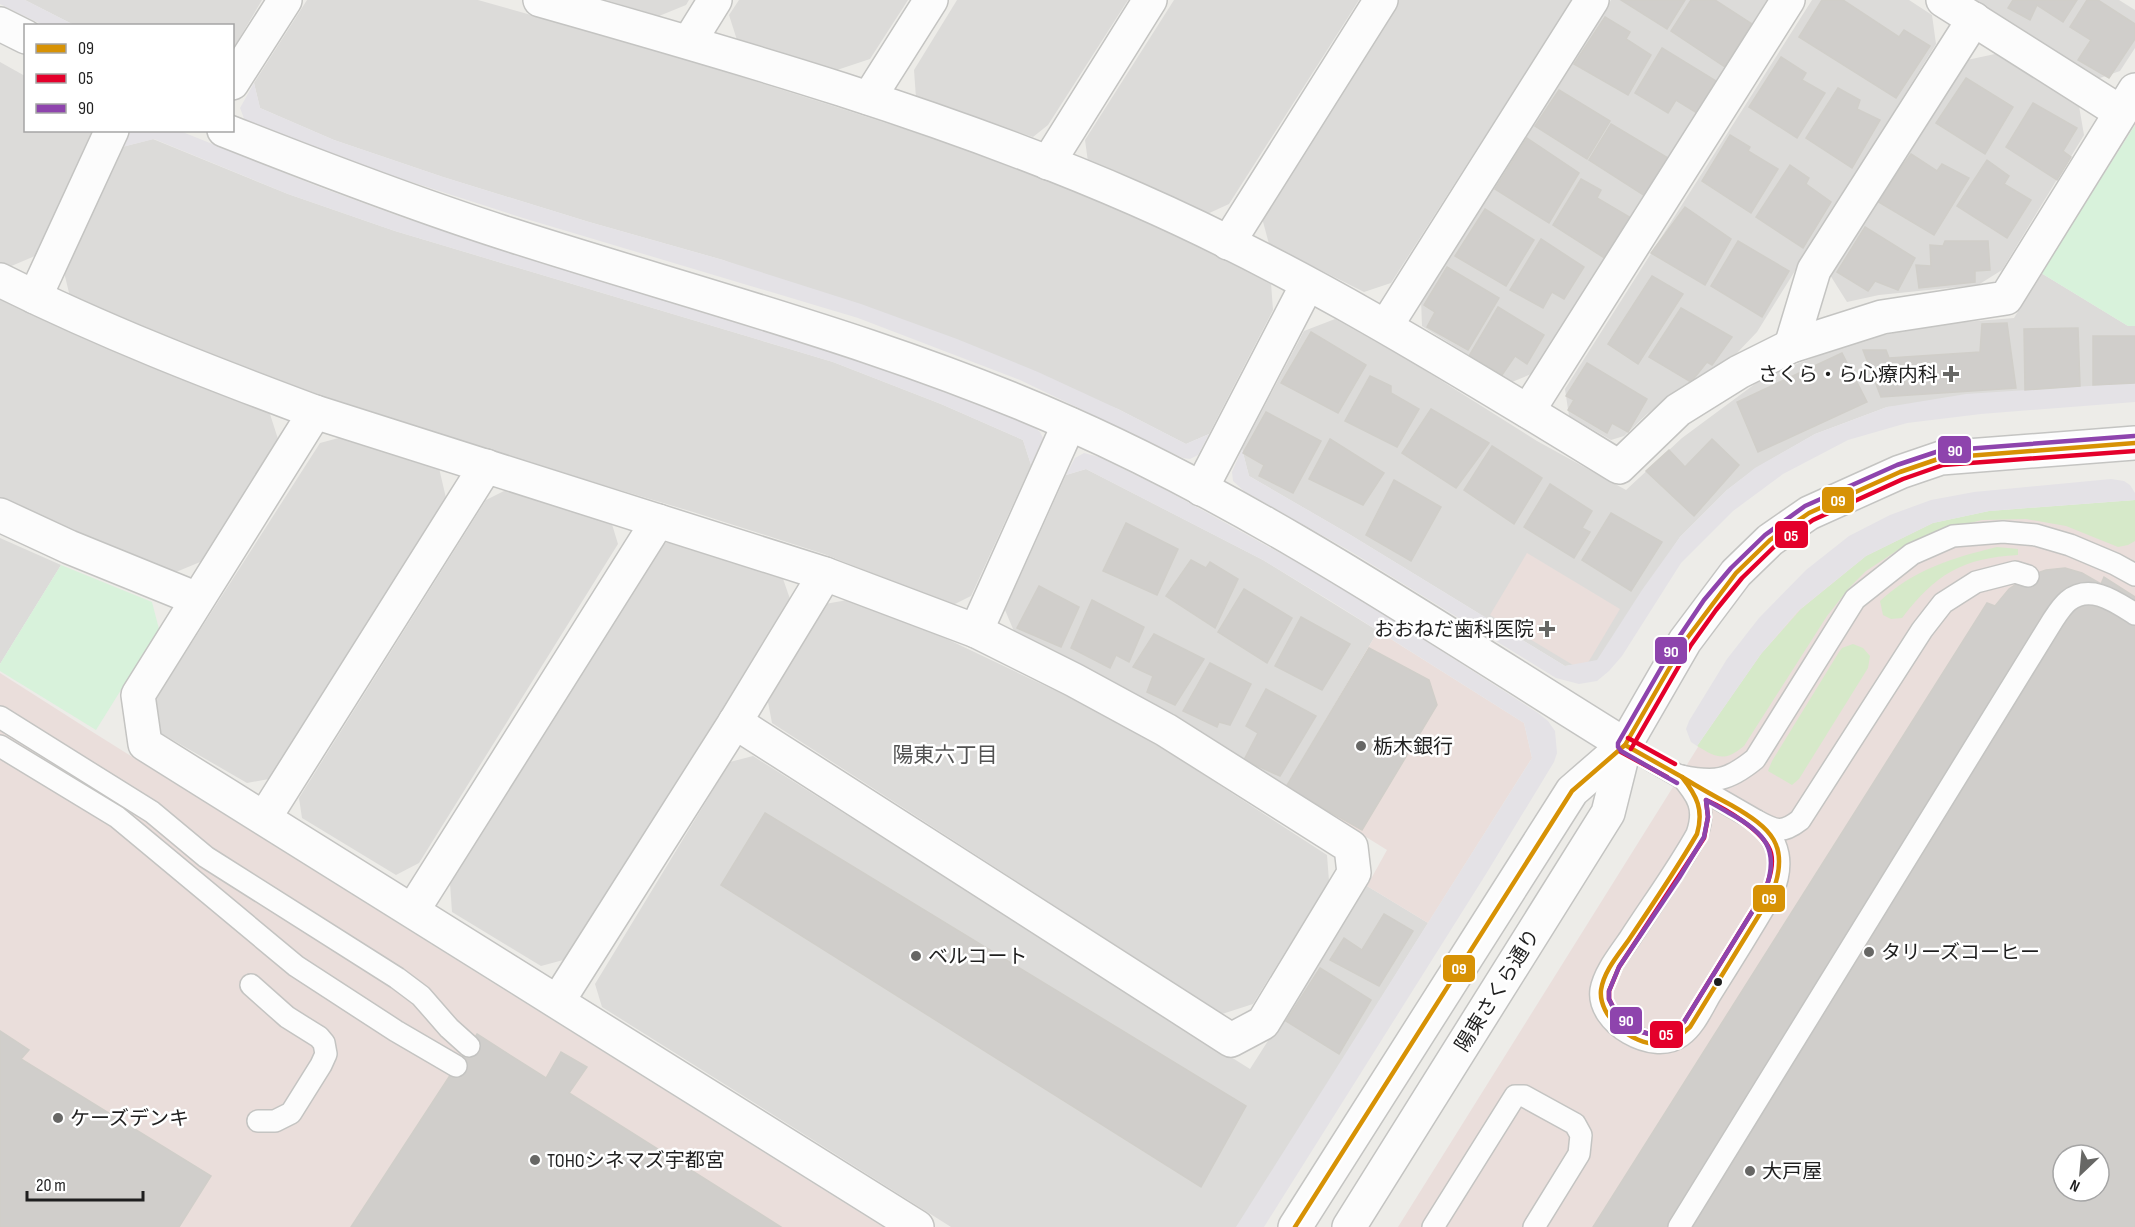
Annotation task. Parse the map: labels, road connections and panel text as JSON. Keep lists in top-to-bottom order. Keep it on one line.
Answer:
{"streets":{"street":["陽東さくら通り"]},"districts":["陽東六丁目"],"places":{"health":["さくら・ら心療内科","おおねだ歯科医院"],"other":["栃木銀行","タリーズコーヒー","ベルコート","ケーズデンキ","TOHOシネマズ宇都宮","大戸屋"]},"lines":["transit line 90","transit line 09","transit line 05"],"legend":["09","05","90"],"scale_bar":"20 m","north":"bottom left"}
